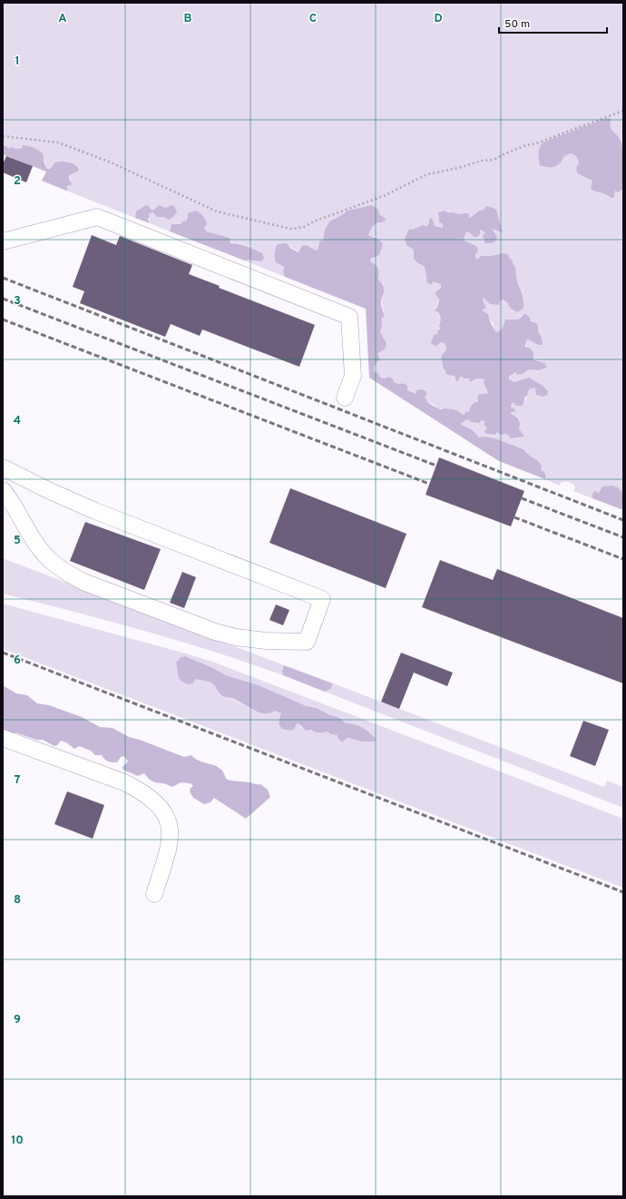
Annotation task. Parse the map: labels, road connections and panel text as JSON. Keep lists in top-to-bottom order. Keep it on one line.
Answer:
{"scale_bar":"50 m","grid":{"columns":["A","B","C","D"],"rows":["1","2","3","4","5","6","7","8","9","10"]}}
